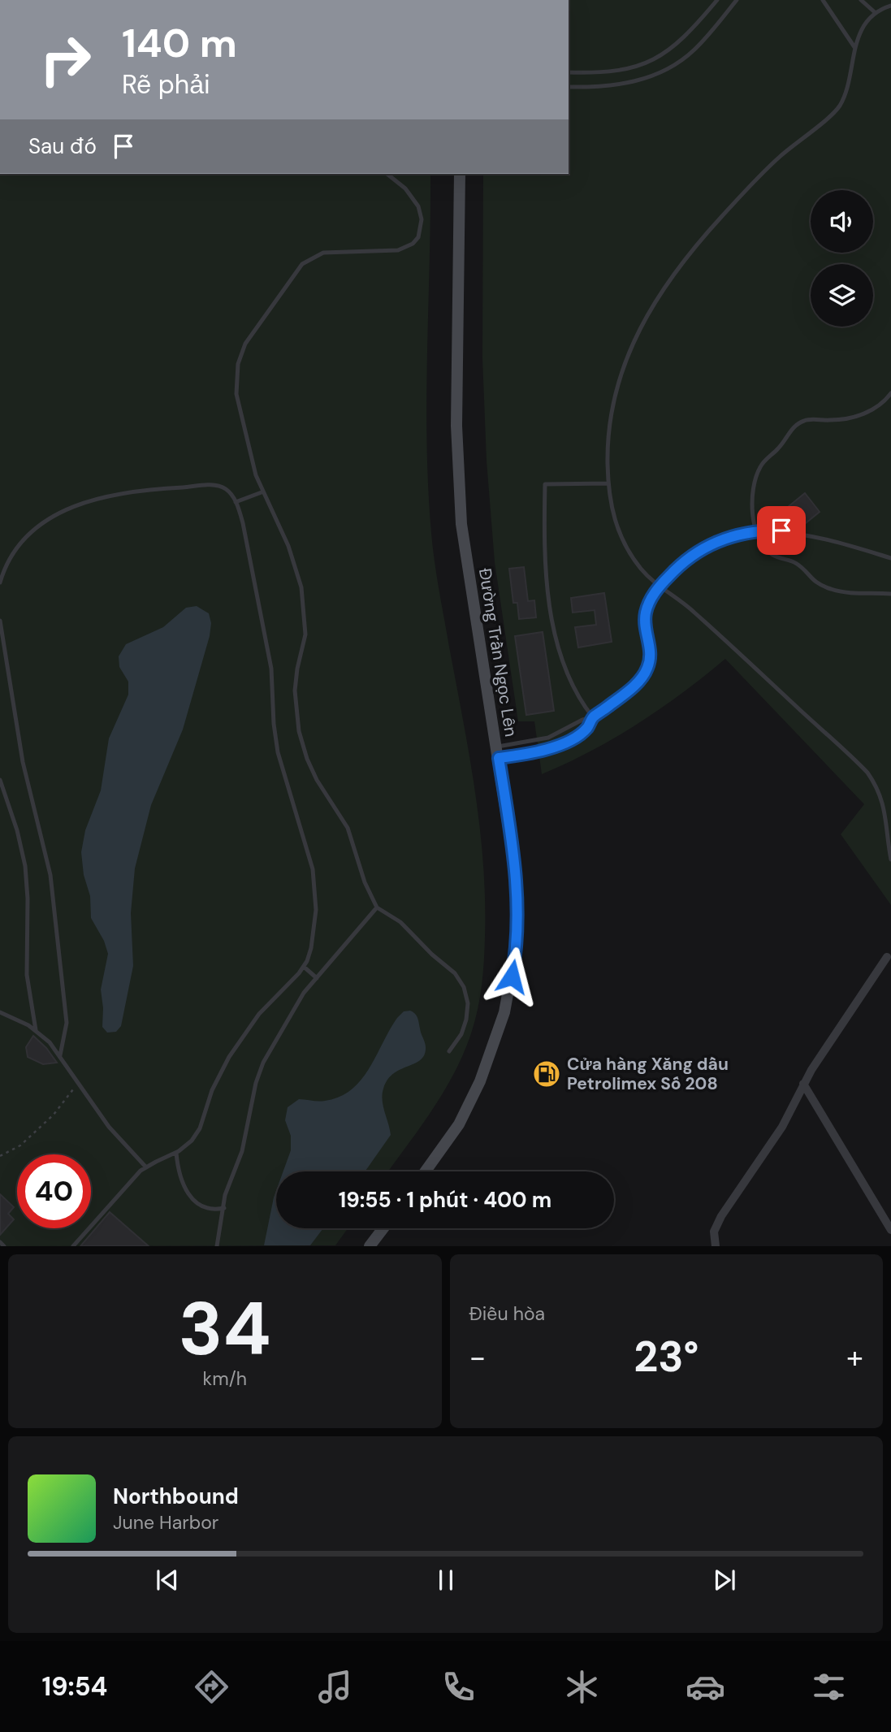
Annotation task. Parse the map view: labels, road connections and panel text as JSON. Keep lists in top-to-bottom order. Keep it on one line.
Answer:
{"streets":{"street":["Đường Trần Ngọc Lên"]},"places":{"fuel station":["Cửa hàng Xăng dầu Petrolimex Số 208"]},"page":{"turn":["140 m","Rẽ phải"],"then":"Sau đó","limit":"40","trip":"19:55 · 1 phút · 400 m","tile":[["34","km/h"],"Điều hòa"],"heat":["−","23°","+"],"song":["Northbound","June Harbor"],"tabs":"19:54"}}
